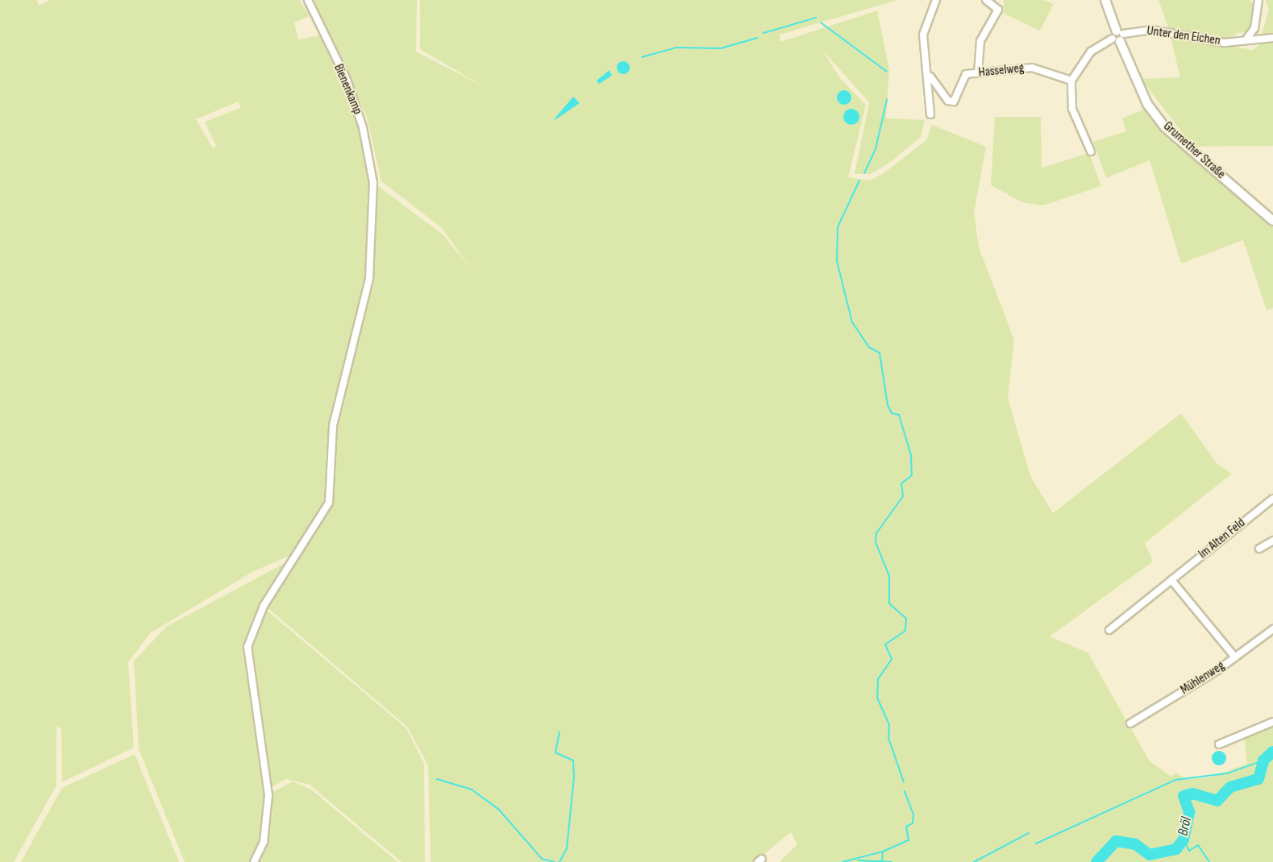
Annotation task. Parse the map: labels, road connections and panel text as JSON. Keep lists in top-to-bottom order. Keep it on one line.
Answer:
{"streets":{"street":["Unter den Eichen","Hasselweg","Bienenkamp","Grumether Straße","Im Alten Feld","Mühlenweg"]},"crossings":[["Unter den Eichen","Grumether Straße"]],"water":["Bröl"]}
